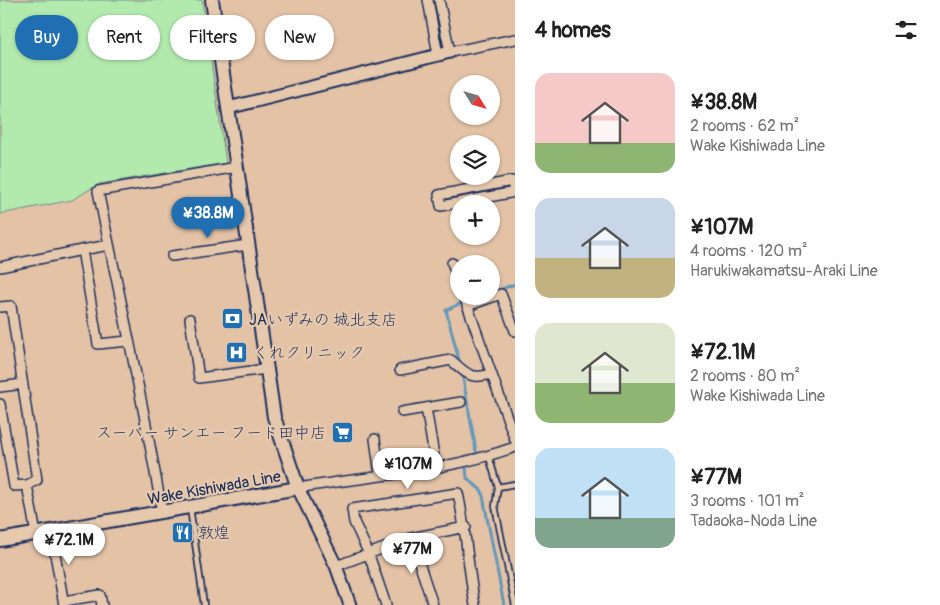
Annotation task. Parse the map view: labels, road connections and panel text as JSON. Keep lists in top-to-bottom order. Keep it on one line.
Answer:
{"streets":{"main road":["Wake Kishiwada Line"]},"places":{"bank":["JAいずみの 城北支店"],"hospital":["くれクリニック"],"supermarket":["スーパー サンエー フード田中店"],"restaurant":["敦煌"]},"north":"bottom right","page":{"heading":"4 homes","chip":["Buy","Rent","Filters","New"],"list":[{"name":"¥38.8M","note":"2 rooms · 62 m² · Wake Kishiwada Line"},{"name":"¥107M","note":"4 rooms · 120 m² · Harukiwakamatsu-Araki Line"},{"name":"¥72.1M","note":"2 rooms · 80 m² · Wake Kishiwada Line"},{"name":"¥77M","note":"3 rooms · 101 m² · Tadaoka-Noda Line"}],"map_buttons":["+","−"],"price":["¥38.8M","¥107M","¥72.1M","¥77M"]}}
